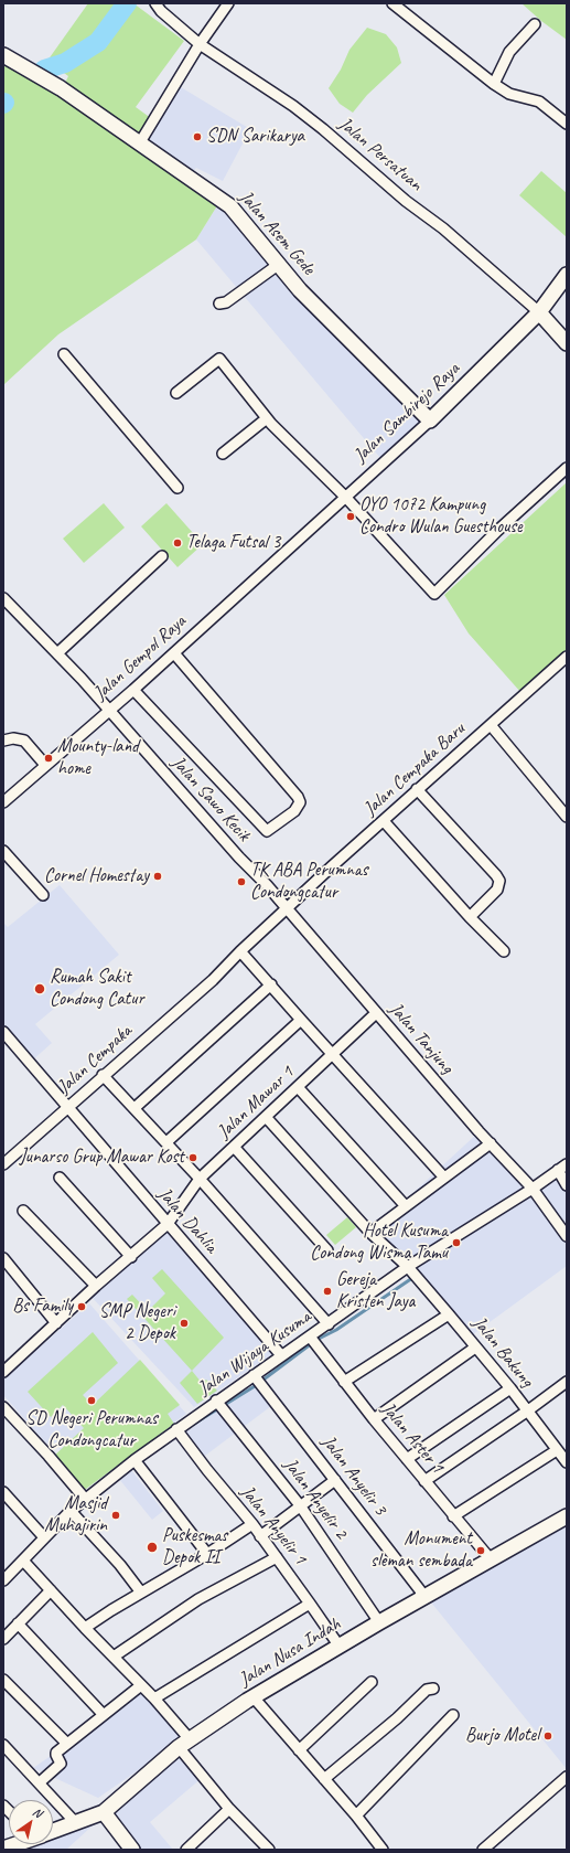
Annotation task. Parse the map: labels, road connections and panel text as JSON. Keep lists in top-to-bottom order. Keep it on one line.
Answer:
{"streets":{"street":["Jalan Persatuan","Jalan Asem Gede","Jalan Sambirejo Raya","Jalan Gempol Raya","Jalan Cempaka Baru","Jalan Sawo Kecik","Jalan Tanjung","Jalan Cempaka","Jalan Mawar 1","Jalan Dahlia","Jalan Bakung","Jalan Wijaya Kusuma","Jalan Aster 1","Jalan Anyelir 3","Jalan Anyelir 2","Jalan Anyelir 1","Jalan Nusa Indah"]},"crossings":[["Jalan Persatuan","Jalan Sambirejo Raya"],["Jalan Asem Gede","Jalan Sambirejo Raya"],["Jalan Sambirejo Raya","Jalan Gempol Raya"],["Jalan Gempol Raya","Jalan Sawo Kecik"],["Jalan Cempaka Baru","Jalan Sawo Kecik"],["Jalan Cempaka Baru","Jalan Tanjung"],["Jalan Cempaka Baru","Jalan Cempaka"],["Jalan Sawo Kecik","Jalan Tanjung"],["Jalan Sawo Kecik","Jalan Cempaka"],["Jalan Tanjung","Jalan Cempaka"],["Jalan Tanjung","Jalan Mawar 1"],["Jalan Tanjung","Jalan Wijaya Kusuma"],["Jalan Cempaka","Jalan Dahlia"],["Jalan Mawar 1","Jalan Dahlia"],["Jalan Mawar 1","Jalan Bakung"],["Jalan Dahlia","Jalan Wijaya Kusuma"],["Jalan Bakung","Jalan Wijaya Kusuma"],["Jalan Wijaya Kusuma","Jalan Aster 1"],["Jalan Wijaya Kusuma","Jalan Anyelir 3"],["Jalan Wijaya Kusuma","Jalan Anyelir 2"],["Jalan Wijaya Kusuma","Jalan Anyelir 1"],["Jalan Aster 1","Jalan Nusa Indah"],["Jalan Anyelir 3","Jalan Nusa Indah"],["Jalan Anyelir 2","Jalan Nusa Indah"],["Jalan Anyelir 1","Jalan Nusa Indah"]],"places":["SDN Sarikarya","OYO 1072 Kampung Condro Wulan Guesthouse","Telaga Futsal 3","Mounty-land home","Cornel Homestay","TK ABA Perumnas Condongcatur","Rumah Sakit Condong Catur","Junarso Grup Mawar Kost","Hotel Kusuma Condong Wisma Tamu","Gereja Kristen Jaya","Bs Family","SMP Negeri 2 Depok","SD Negeri Perumnas Condongcatur","Masjid Muhajirin","Puskesmas Depok II","Monument sleman sembada","Burjo Motel"],"north":"top right"}
